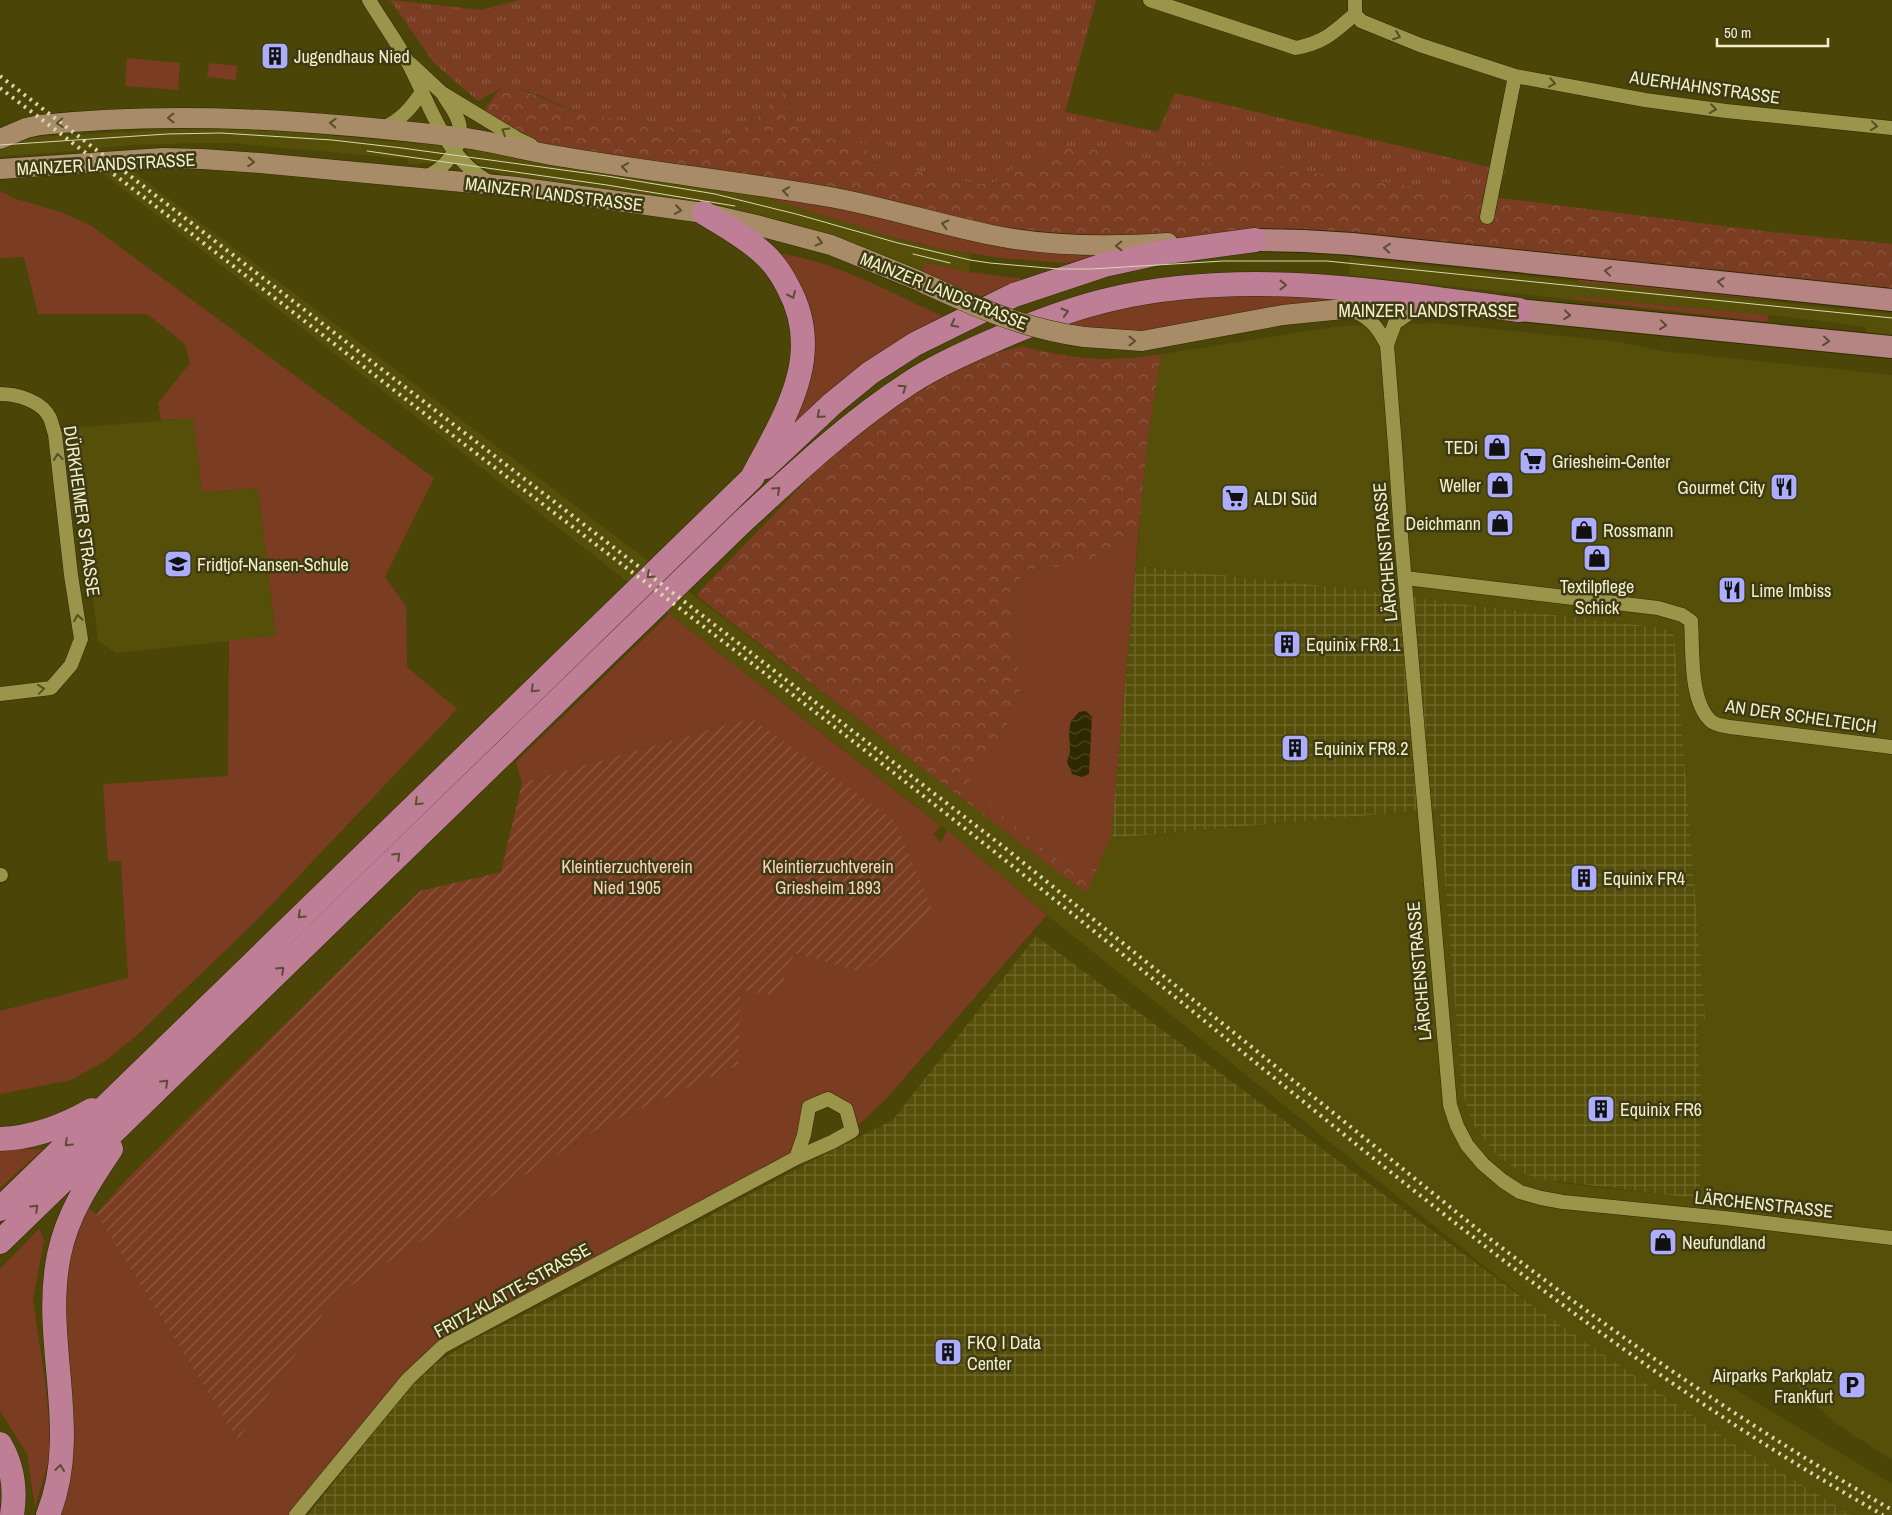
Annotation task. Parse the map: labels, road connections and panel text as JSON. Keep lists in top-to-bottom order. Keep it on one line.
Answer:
{"streets":{"main road":["MAINZER LANDSTRASSE"],"street":["AUERHAHNSTRASSE","DÜRKHEIMER STRASSE","LÄRCHENSTRASSE","AN DER SCHELTEICH","FRITZ-KLATTE-STRASSE"]},"crossings":[["MAINZER LANDSTRASSE","LÄRCHENSTRASSE"],["LÄRCHENSTRASSE","AN DER SCHELTEICH"]],"one_way":["AUERHAHNSTRASSE"],"parks":["Kleintierzuchtverein Nied 1905","Kleintierzuchtverein Griesheim 1893"],"places":{"building":["Jugendhaus Nied","Equinix FR8.1","Equinix FR8.2","Equinix FR4","Equinix FR6","FKQ I Data Center"],"shop":["TEDi","Weller","Deichmann","Rossmann","Textilpflege Schick","Neufundland"],"supermarket":["Griesheim-Center","ALDI Süd"],"restaurant":["Gourmet City","Lime Imbiss"],"school or university":["Fridtjof-Nansen-Schule"],"parking":["Airparks Parkplatz Frankfurt"]},"scale_bar":"50 m"}
